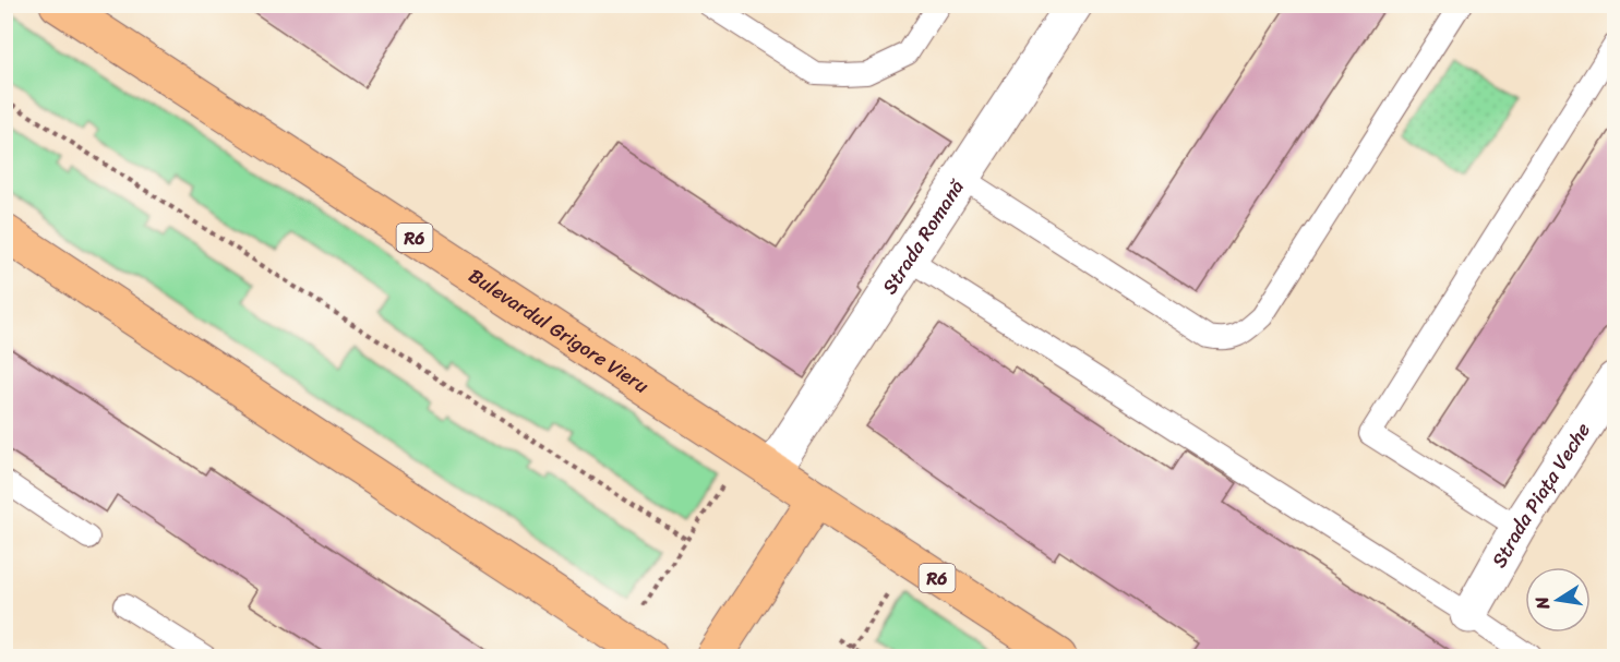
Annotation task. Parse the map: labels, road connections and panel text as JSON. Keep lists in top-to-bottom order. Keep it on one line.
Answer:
{"streets":{"main road":["R6","Bulevardul Grigore Vieru"],"street":["Strada Romană","Strada Piața Veche"]},"crossings":[["Strada Romană","Bulevardul Grigore Vieru"]],"north":"left"}
